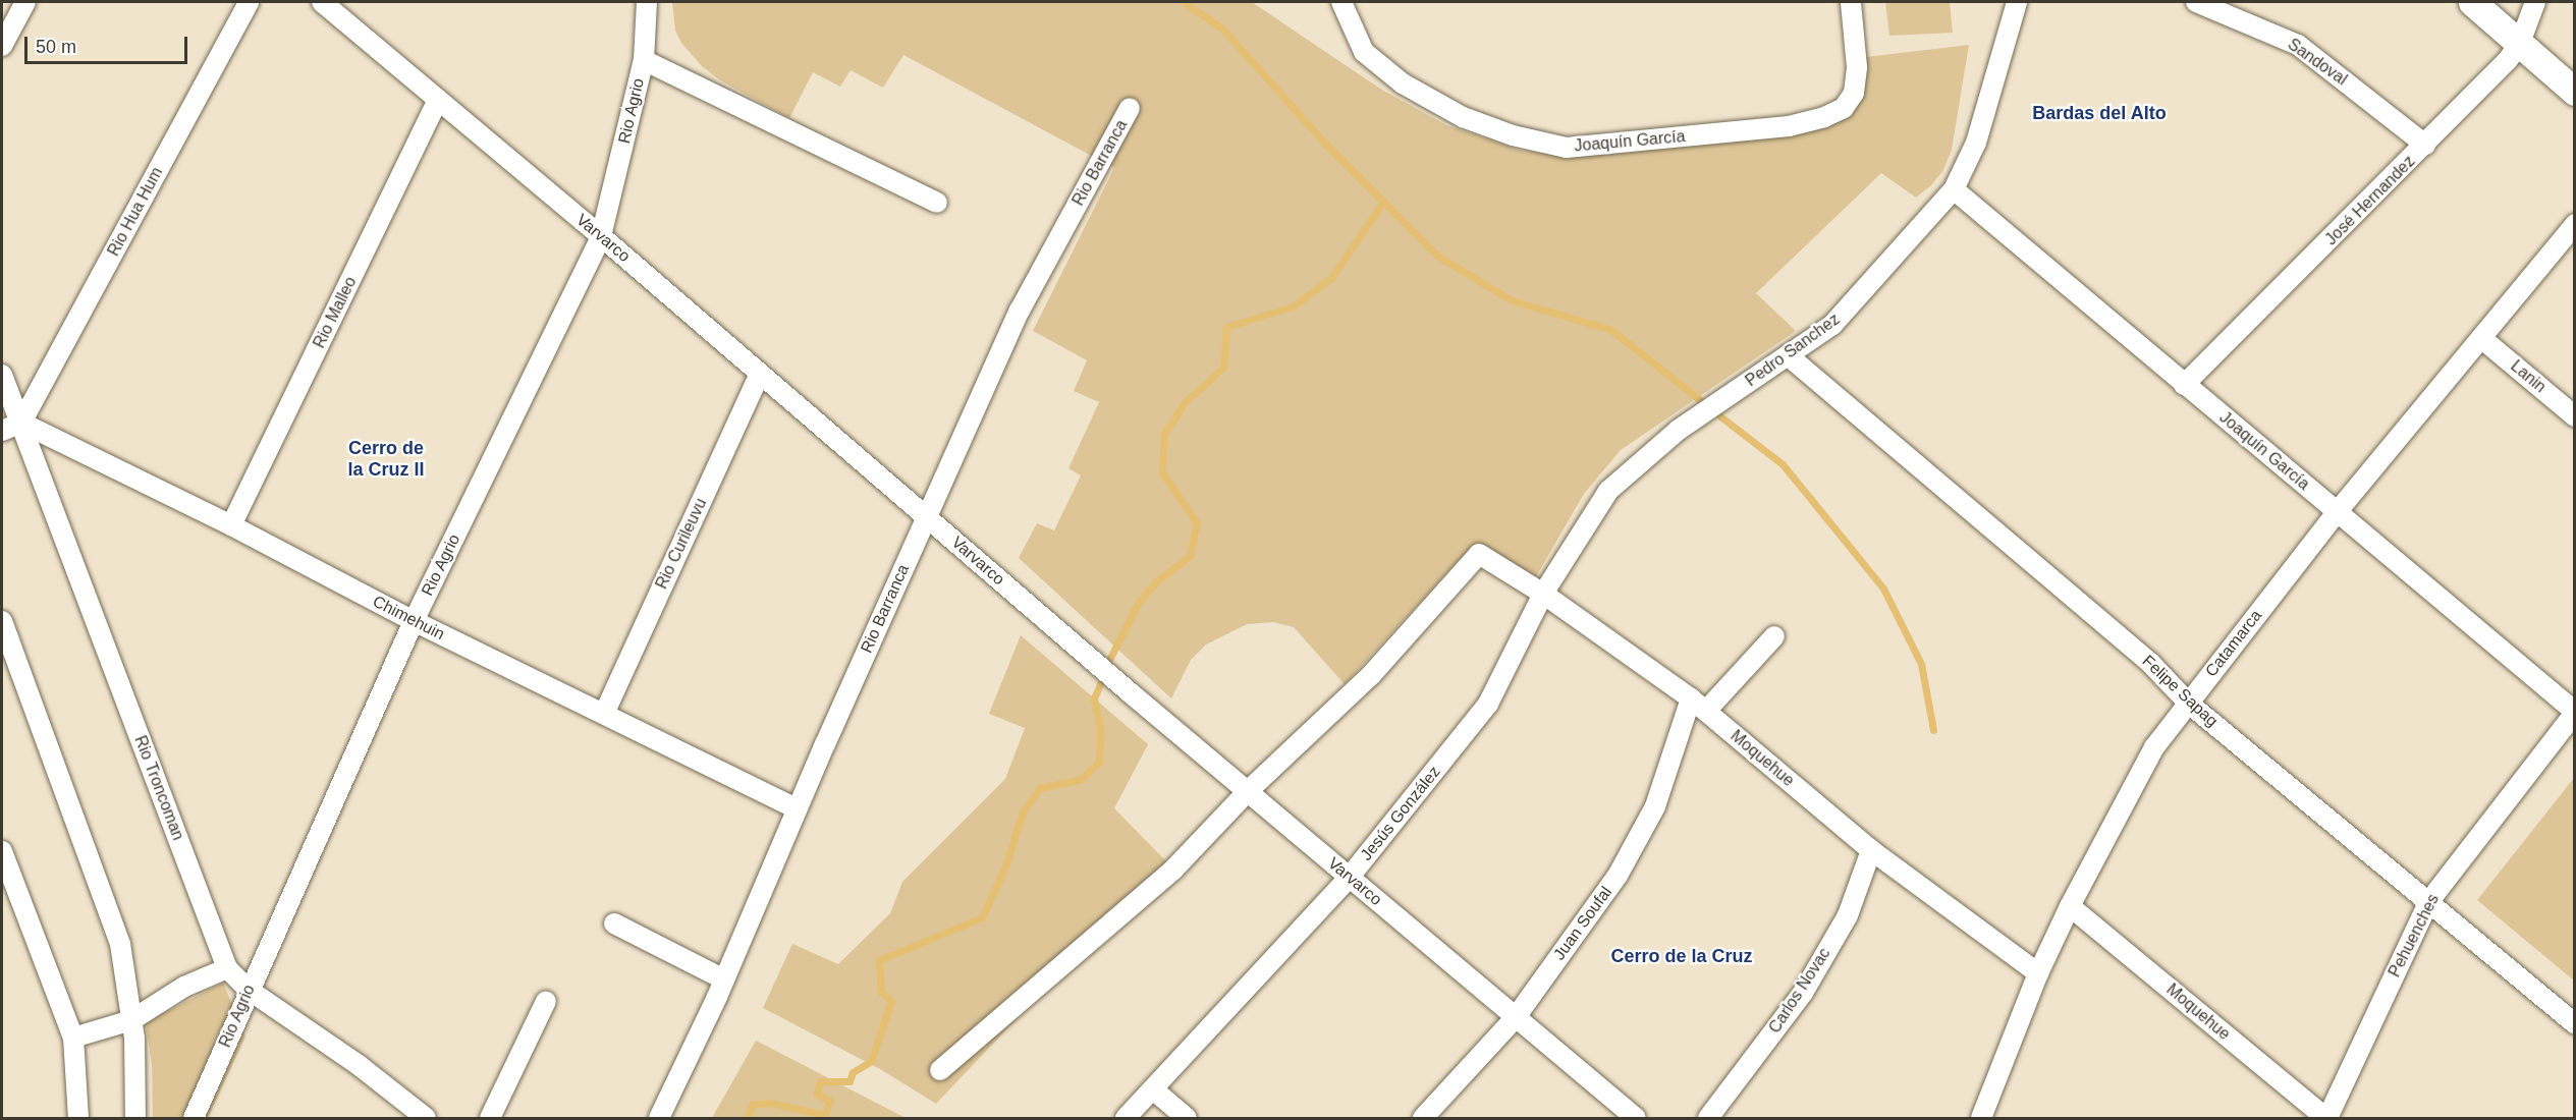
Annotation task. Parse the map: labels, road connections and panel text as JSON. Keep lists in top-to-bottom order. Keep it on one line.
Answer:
{"streets":{"street":["Sandoval","Rio Agrio","Joaquín García","Rio Barranca","José Hernandez","Rio Hua Hum","Varvarco","Rio Malleo","Pedro Sanchez","Lanin","Rio Curileuvu","Chimehuin","Catamarca","Felipe Sapag","Moquehue","Rio Troncoman","Jesús González","Juan Soufal","Pehuenches","Carlos Novac"]},"crossings":[["Sandoval","José Hernandez"],["Rio Agrio","Varvarco"],["Rio Agrio","Chimehuin"],["Rio Agrio","Rio Troncoman"],["Joaquín García","José Hernandez"],["Joaquín García","Pedro Sanchez"],["Joaquín García","Catamarca"],["Joaquín García","Pehuenches"],["Rio Barranca","Varvarco"],["Rio Barranca","Chimehuin"],["Rio Hua Hum","Chimehuin"],["Rio Hua Hum","Rio Troncoman"],["Varvarco","Rio Malleo"],["Varvarco","Rio Curileuvu"],["Varvarco","Moquehue"],["Varvarco","Jesús González"],["Varvarco","Juan Soufal"],["Rio Malleo","Chimehuin"],["Pedro Sanchez","Felipe Sapag"],["Pedro Sanchez","Moquehue"],["Pedro Sanchez","Jesús González"],["Lanin","Catamarca"],["Rio Curileuvu","Chimehuin"],["Chimehuin","Rio Troncoman"],["Catamarca","Felipe Sapag"],["Catamarca","Moquehue"],["Felipe Sapag","Pehuenches"],["Moquehue","Jesús González"],["Moquehue","Juan Soufal"],["Moquehue","Pehuenches"],["Moquehue","Carlos Novac"]],"districts":["Bardas del Alto","Cerro de la Cruz II","Cerro de la Cruz"],"scale_bar":"50 m"}
